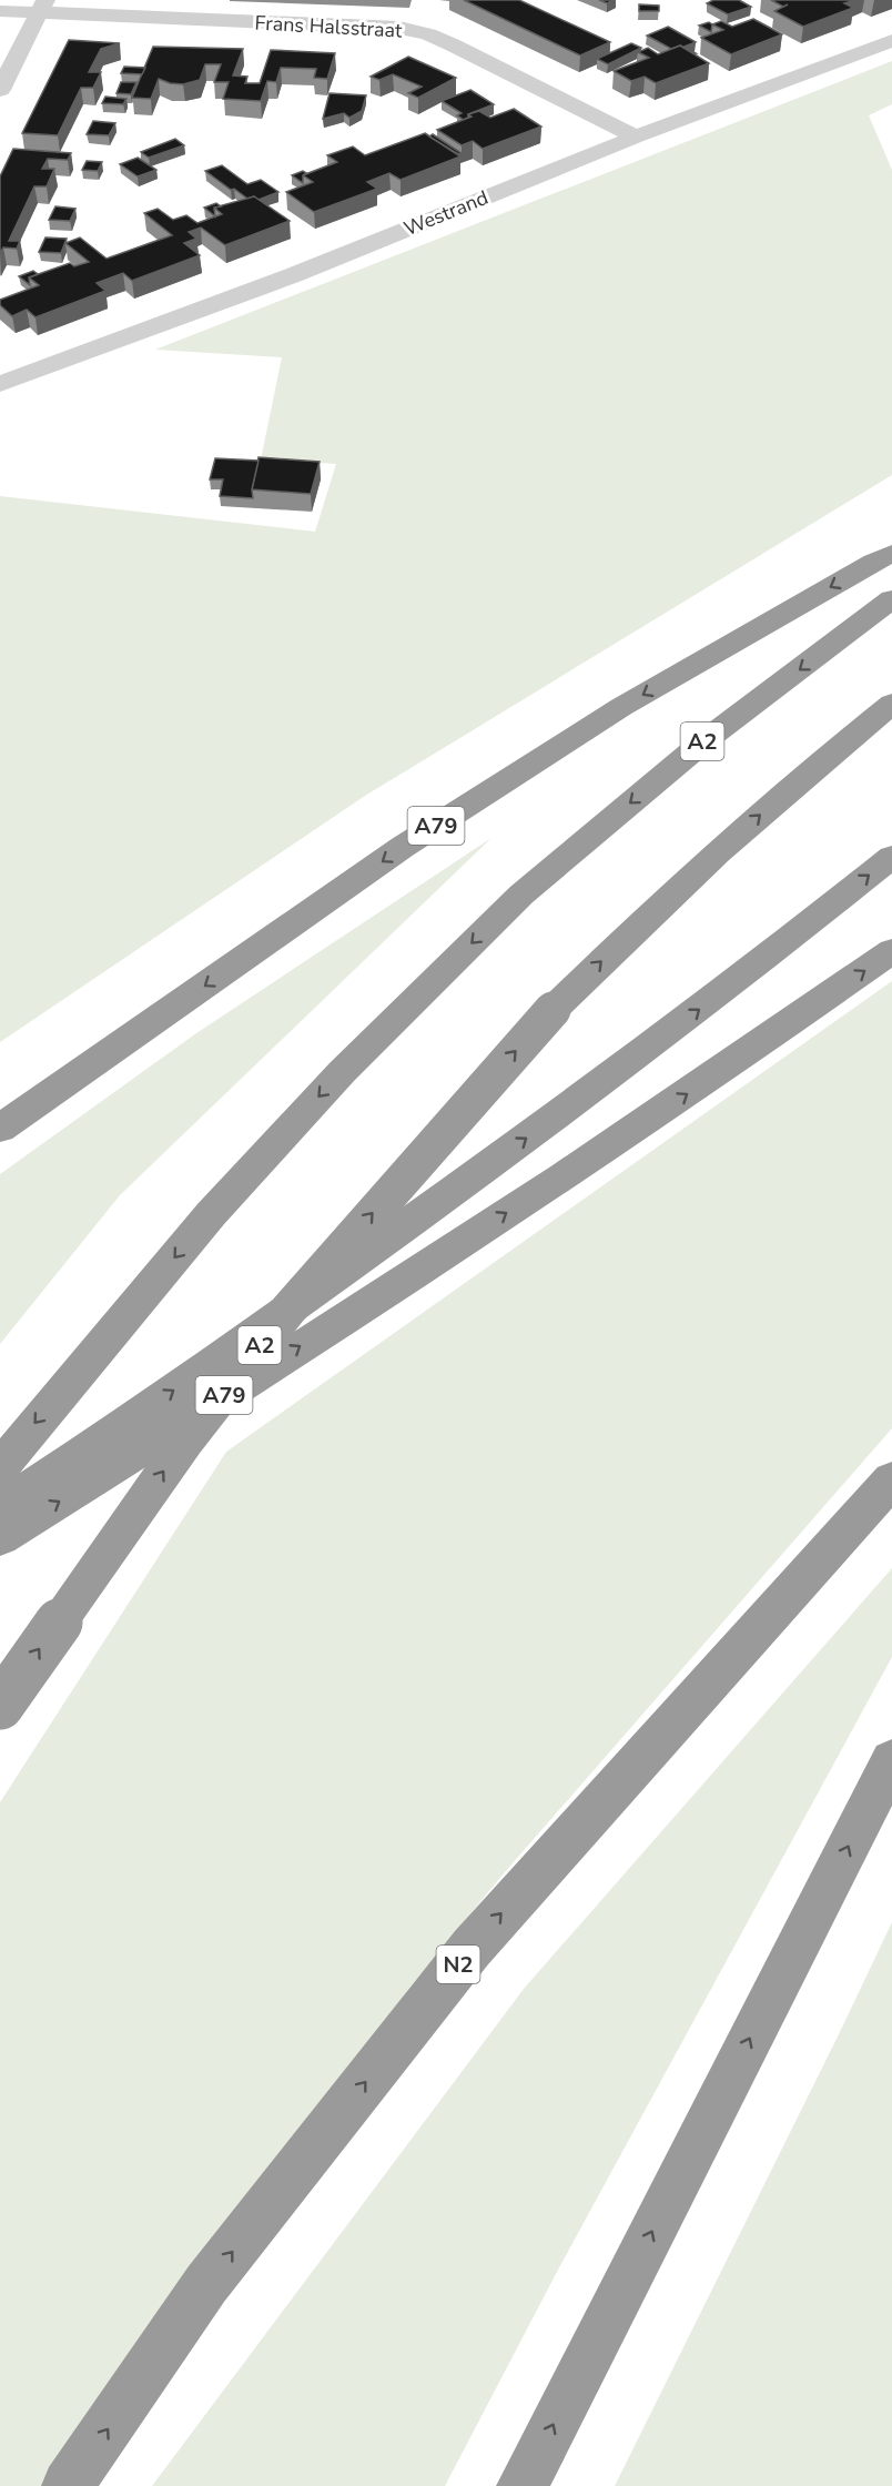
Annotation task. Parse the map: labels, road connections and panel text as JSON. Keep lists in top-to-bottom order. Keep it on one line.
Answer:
{"streets":{"highway":["A2","A79","N2"],"street":["Frans Halsstraat","Westrand"]},"crossings":[["Frans Halsstraat","Westrand"]]}
